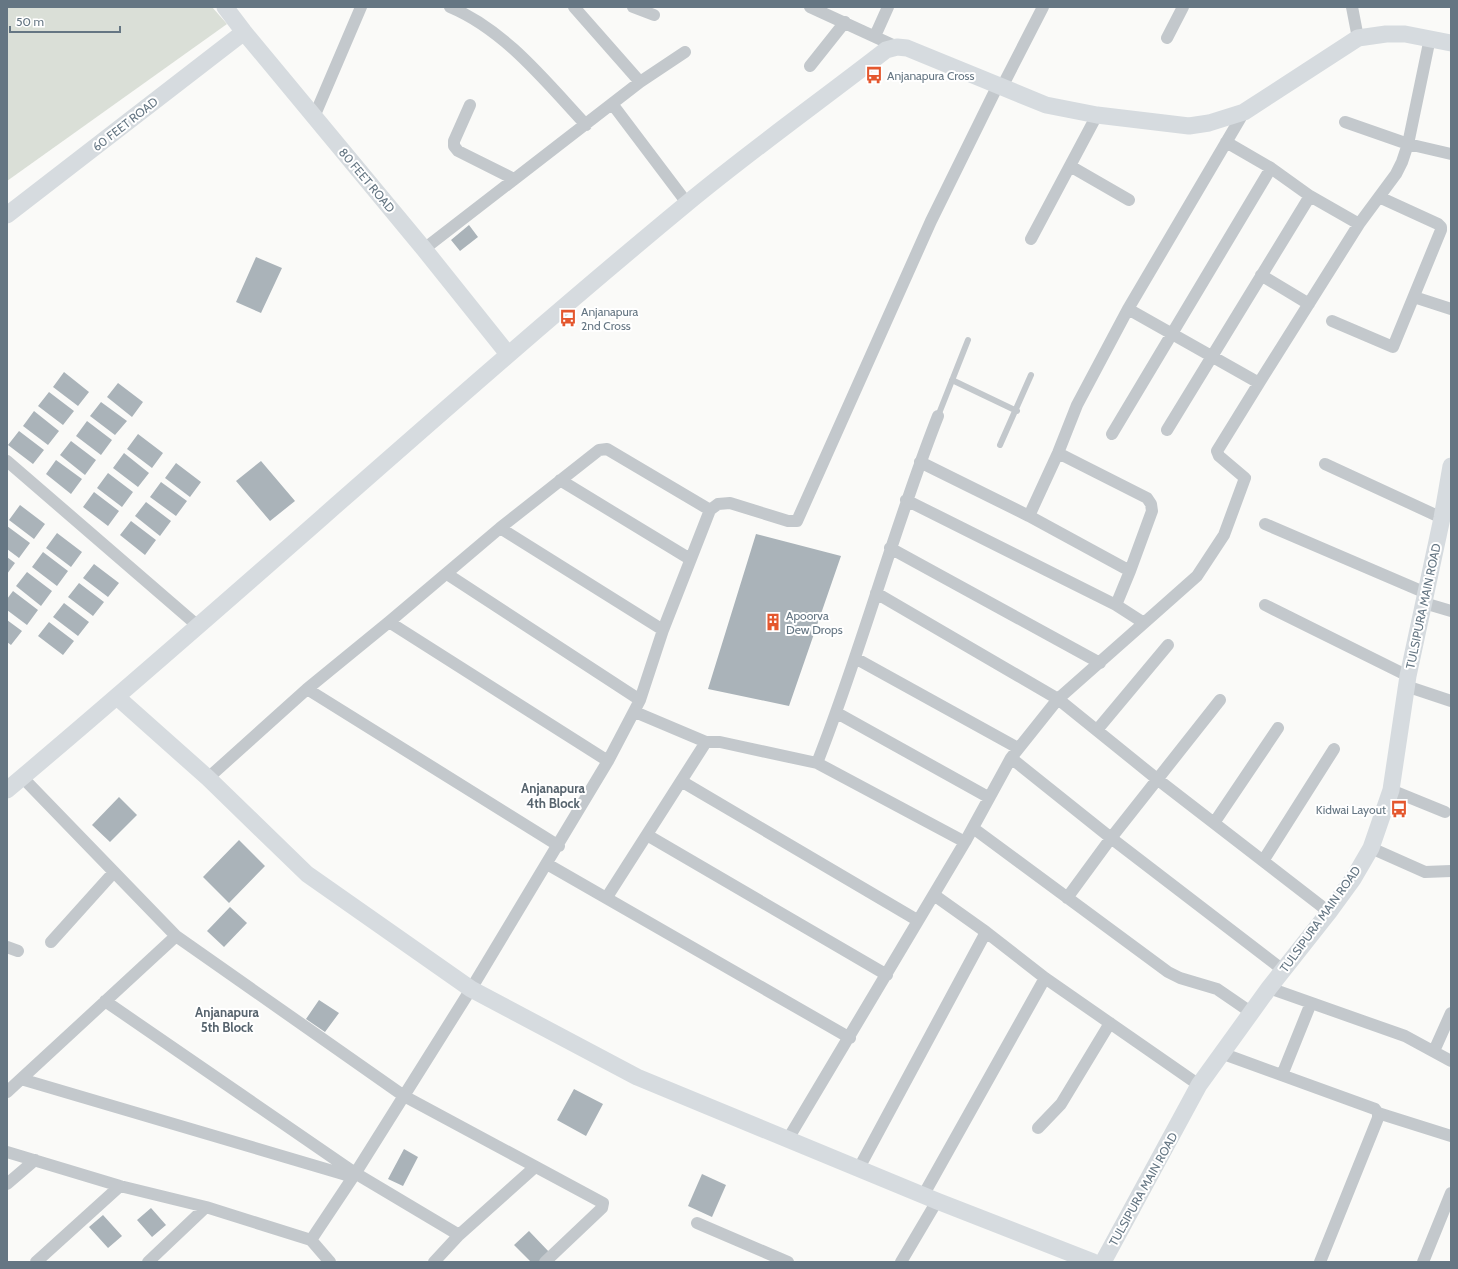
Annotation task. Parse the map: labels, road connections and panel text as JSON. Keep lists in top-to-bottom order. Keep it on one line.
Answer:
{"streets":{"street":["60 FEET ROAD","80 FEET ROAD","TULSIPURA MAIN ROAD"]},"crossings":[["60 FEET ROAD","80 FEET ROAD"]],"districts":["Anjanapura 4th Block","Anjanapura 5th Block"],"places":{"bus stop":["Anjanapura Cross","Anjanapura 2nd Cross","Kidwai Layout"],"building":["Apoorva Dew Drops"]},"scale_bar":"50 m"}
